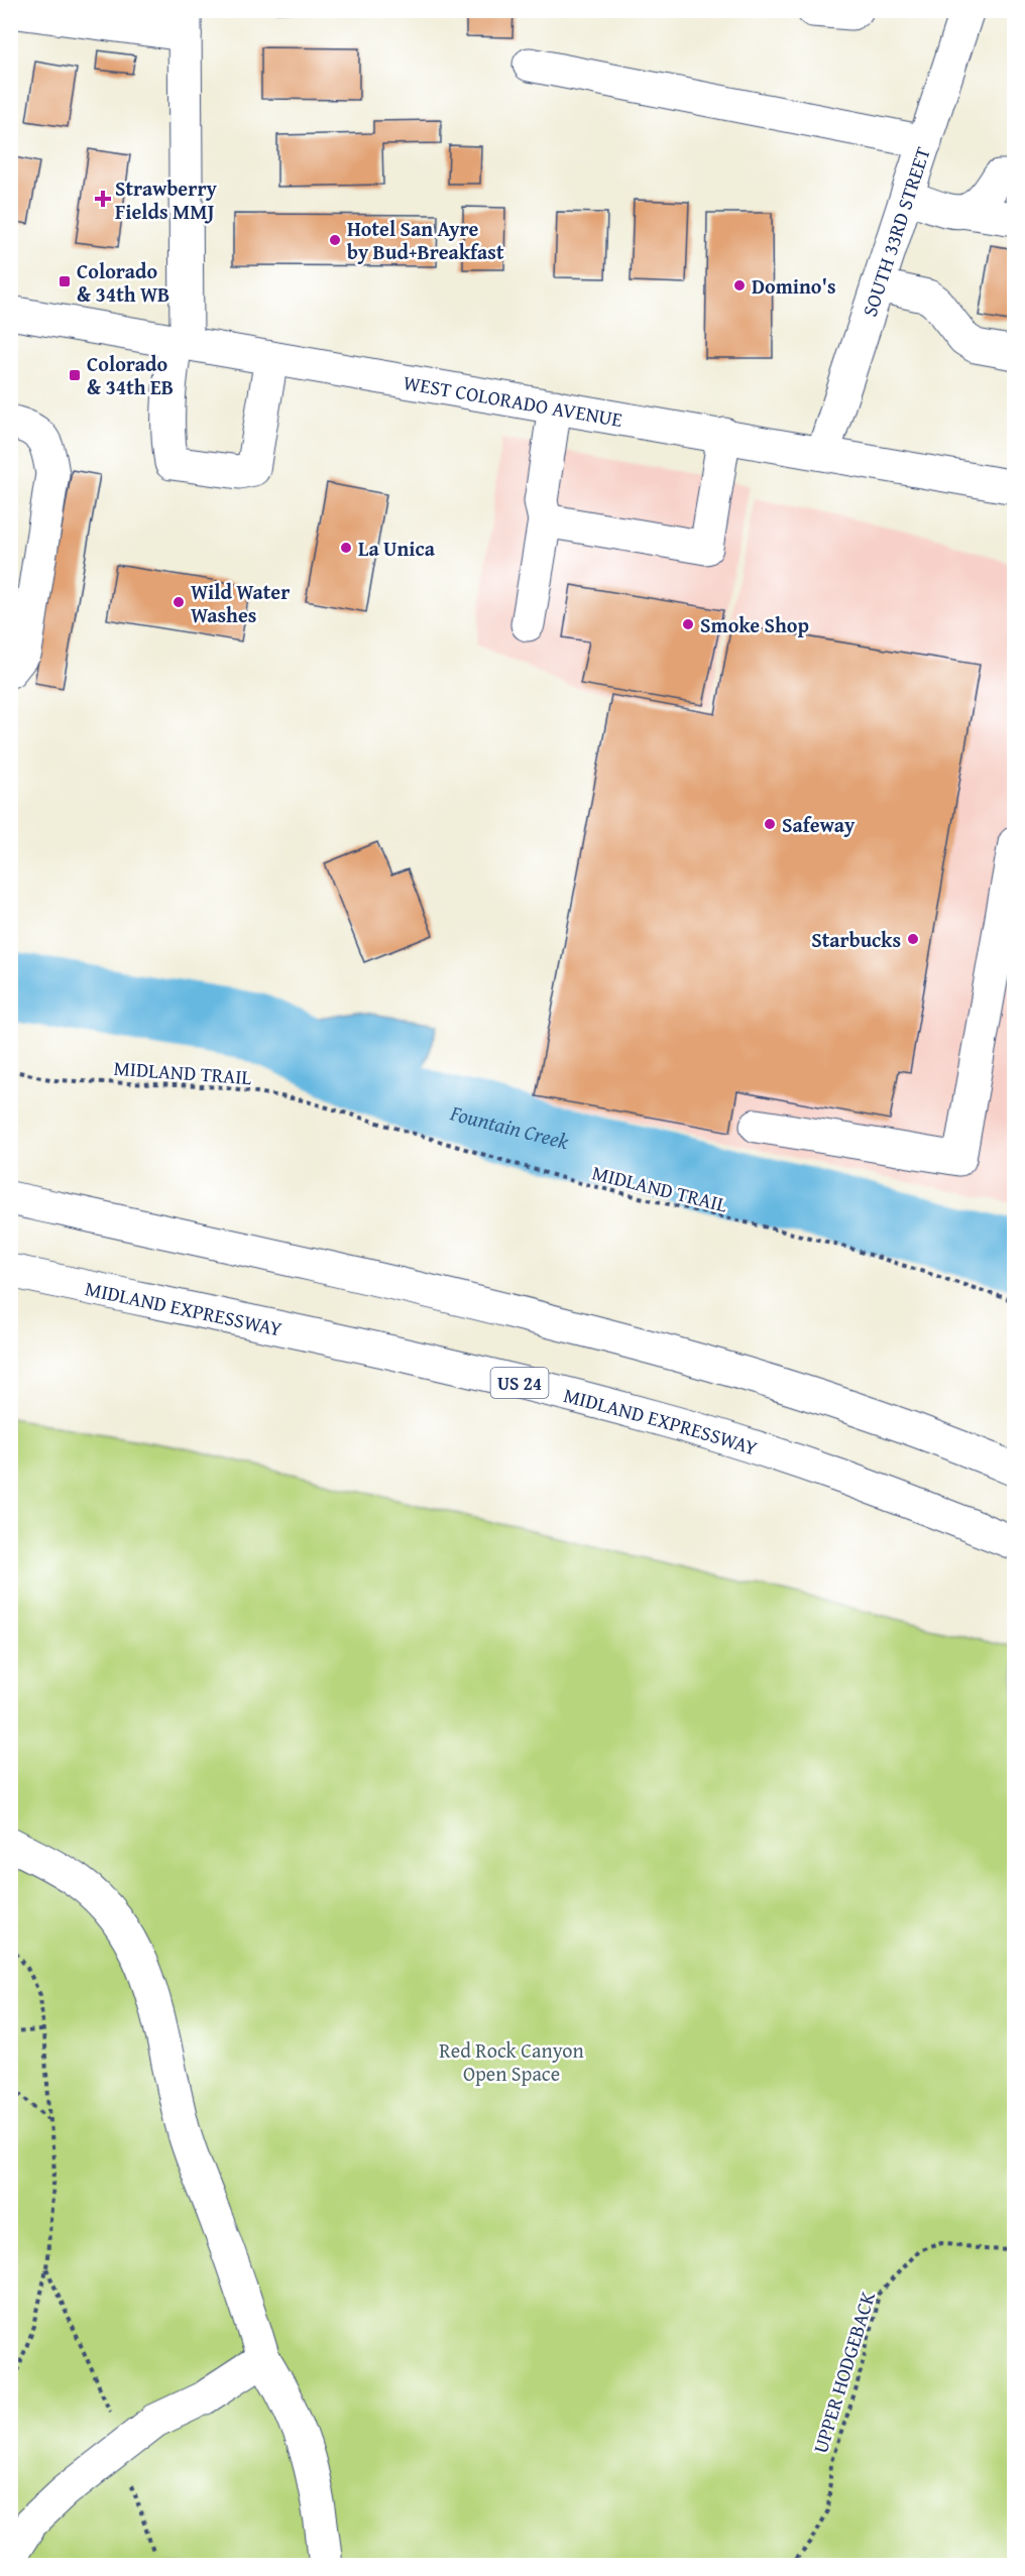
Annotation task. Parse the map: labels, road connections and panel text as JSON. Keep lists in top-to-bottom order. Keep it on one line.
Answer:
{"streets":{"main road":["SOUTH 33RD STREET","WEST COLORADO AVENUE","MIDLAND EXPRESSWAY","US 24"],"path":["MIDLAND TRAIL","UPPER HODGEBACK"]},"crossings":[["SOUTH 33RD STREET","WEST COLORADO AVENUE"]],"water":["Fountain Creek"],"parks":["Red Rock Canyon Open Space"],"places":{"health":["Strawberry Fields MMJ"],"other":["Hotel San Ayre by Bud+Breakfast","Domino's","La Unica","Wild Water Washes","Smoke Shop","Safeway","Starbucks"],"transit":["Colorado & 34th WB","Colorado & 34th EB"]}}
